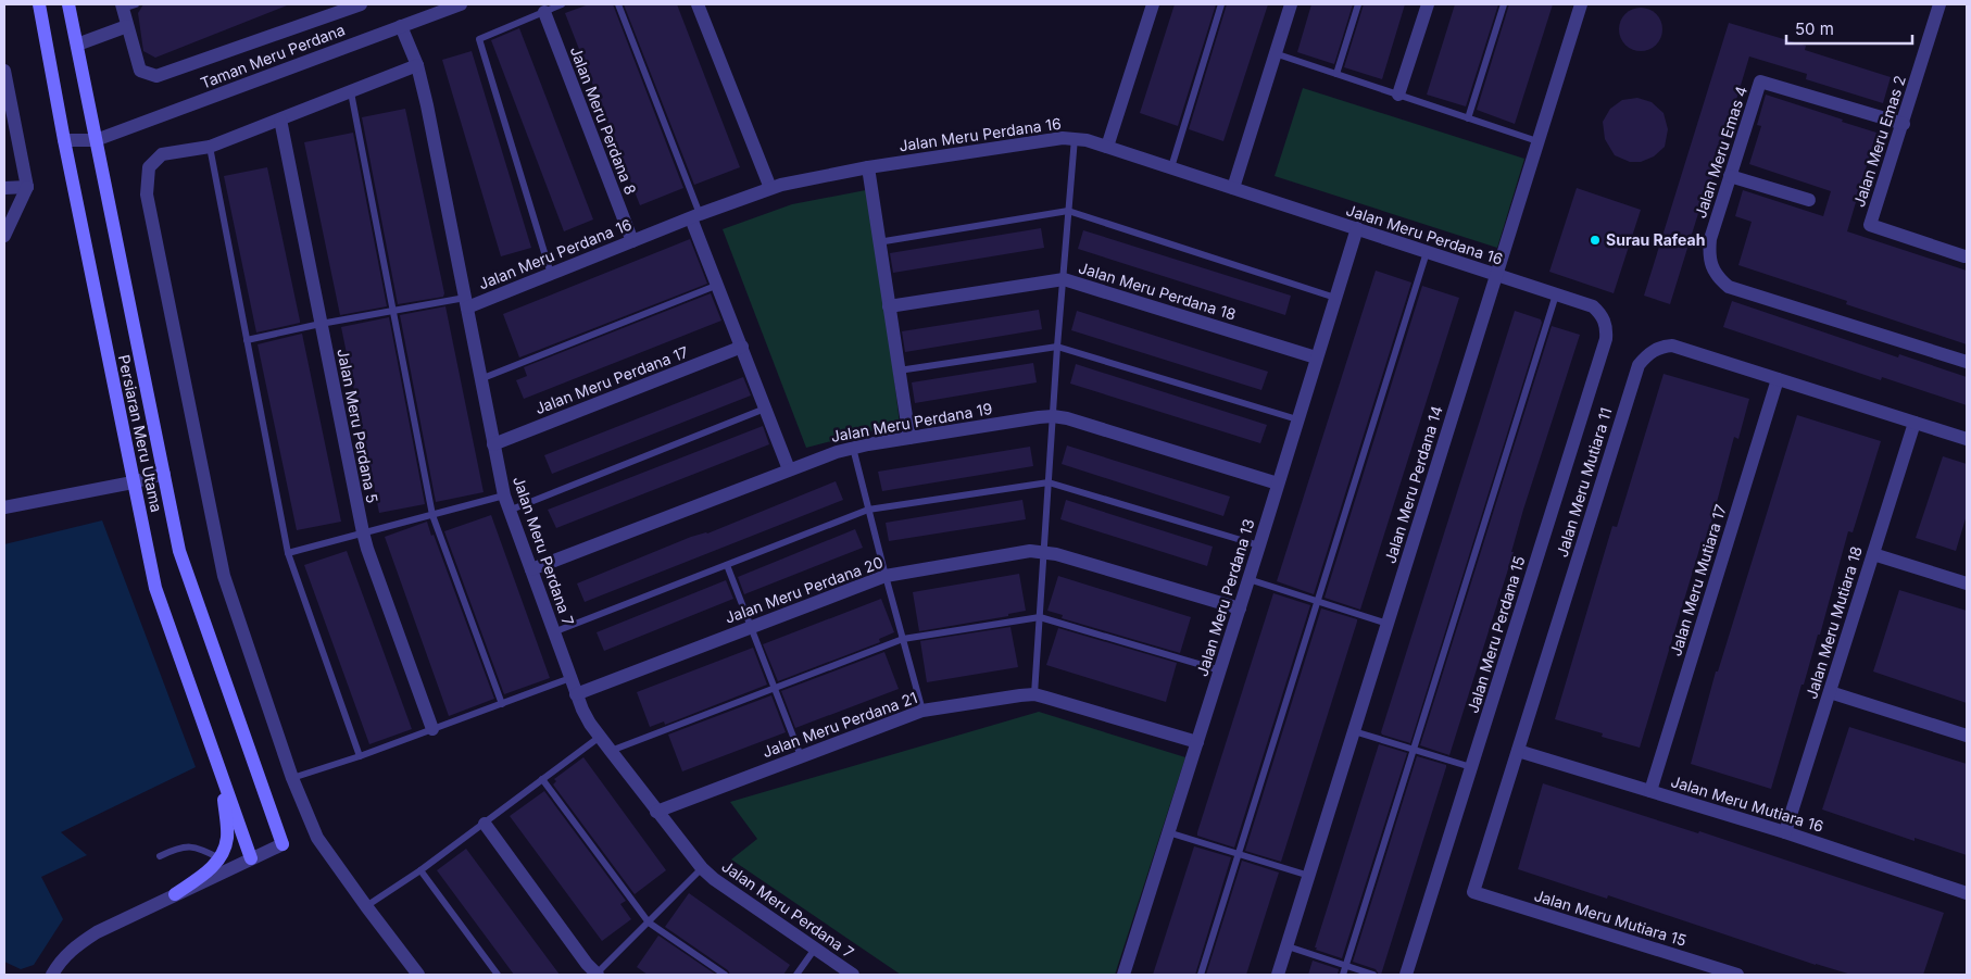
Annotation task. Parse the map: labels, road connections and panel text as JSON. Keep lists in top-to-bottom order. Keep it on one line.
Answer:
{"streets":{"main road":["Persiaran Meru Utama"],"street":["Taman Meru Perdana","Jalan Meru Perdana 8","Jalan Meru Perdana 16","Jalan Meru Emas 2","Jalan Meru Emas 4","Jalan Meru Perdana 18","Jalan Meru Perdana 17","Jalan Meru Perdana 19","Jalan Meru Perdana 5","Jalan Meru Mutiara 11","Jalan Meru Perdana 14","Jalan Meru Perdana 7","Jalan Meru Mutiara 17","Jalan Meru Perdana 20","Jalan Meru Perdana 13","Jalan Meru Mutiara 18","Jalan Meru Perdana 15","Jalan Meru Perdana 21","Jalan Meru Mutiara 16","Jalan Meru Mutiara 15"]},"crossings":[["Taman Meru Perdana","Persiaran Meru Utama"],["Taman Meru Perdana","Jalan Meru Perdana 7"],["Jalan Meru Perdana 8","Jalan Meru Perdana 16"],["Jalan Meru Perdana 16","Jalan Meru Perdana 14"],["Jalan Meru Perdana 16","Jalan Meru Perdana 7"],["Jalan Meru Perdana 16","Jalan Meru Perdana 13"],["Jalan Meru Perdana 16","Jalan Meru Perdana 15"],["Jalan Meru Emas 2","Jalan Meru Emas 4"],["Jalan Meru Perdana 18","Jalan Meru Perdana 13"],["Jalan Meru Perdana 17","Jalan Meru Perdana 7"],["Jalan Meru Perdana 19","Jalan Meru Perdana 7"],["Jalan Meru Perdana 19","Jalan Meru Perdana 13"],["Jalan Meru Mutiara 11","Jalan Meru Mutiara 17"],["Jalan Meru Mutiara 11","Jalan Meru Mutiara 18"],["Jalan Meru Mutiara 11","Jalan Meru Mutiara 16"],["Jalan Meru Mutiara 11","Jalan Meru Mutiara 15"],["Jalan Meru Perdana 7","Jalan Meru Perdana 20"],["Jalan Meru Perdana 7","Jalan Meru Perdana 21"],["Jalan Meru Mutiara 17","Jalan Meru Mutiara 16"],["Jalan Meru Perdana 20","Jalan Meru Perdana 13"],["Jalan Meru Perdana 13","Jalan Meru Perdana 21"],["Jalan Meru Mutiara 18","Jalan Meru Mutiara 16"]],"places":["Surau Rafeah"],"scale_bar":"50 m"}
